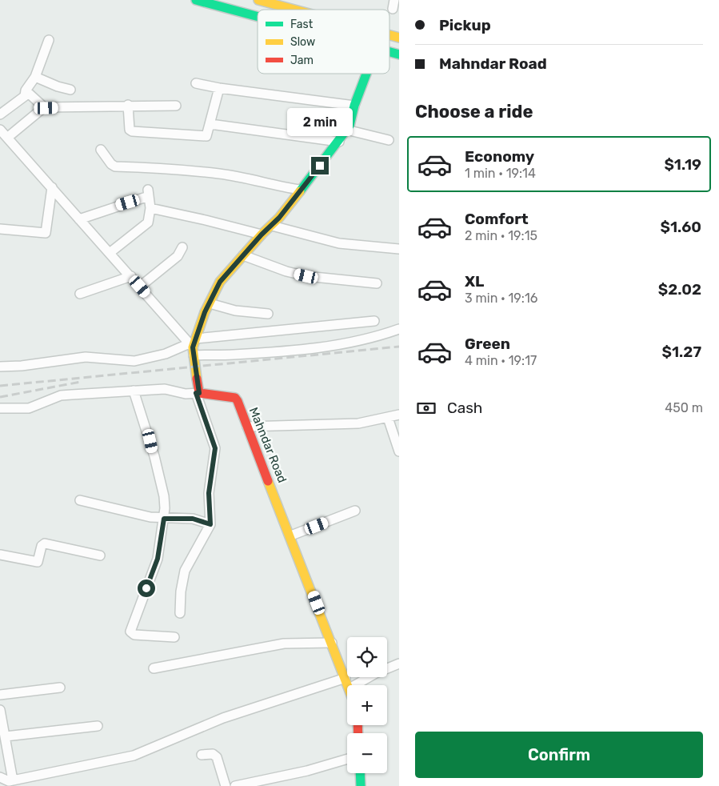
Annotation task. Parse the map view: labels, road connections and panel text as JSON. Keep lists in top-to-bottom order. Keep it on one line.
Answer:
{"streets":{"main road":["Mahndar Road"]},"legend":["Fast","Slow","Jam"],"page":{"banner":["Pickup","Mahndar Road"],"heading":"Choose a ride","bubble":"2 min","list":[{"name":"Economy","note":"1 min · 19:14","value":"$1.19"},{"name":"Comfort","note":"2 min · 19:15","value":"$1.60"},{"name":"XL","note":"3 min · 19:16","value":"$2.02"},{"name":"Green","note":"4 min · 19:17","value":"$1.27"}],"pay":["Cash","450 m"],"map_buttons":["+","−"],"buttons":"Confirm"}}
